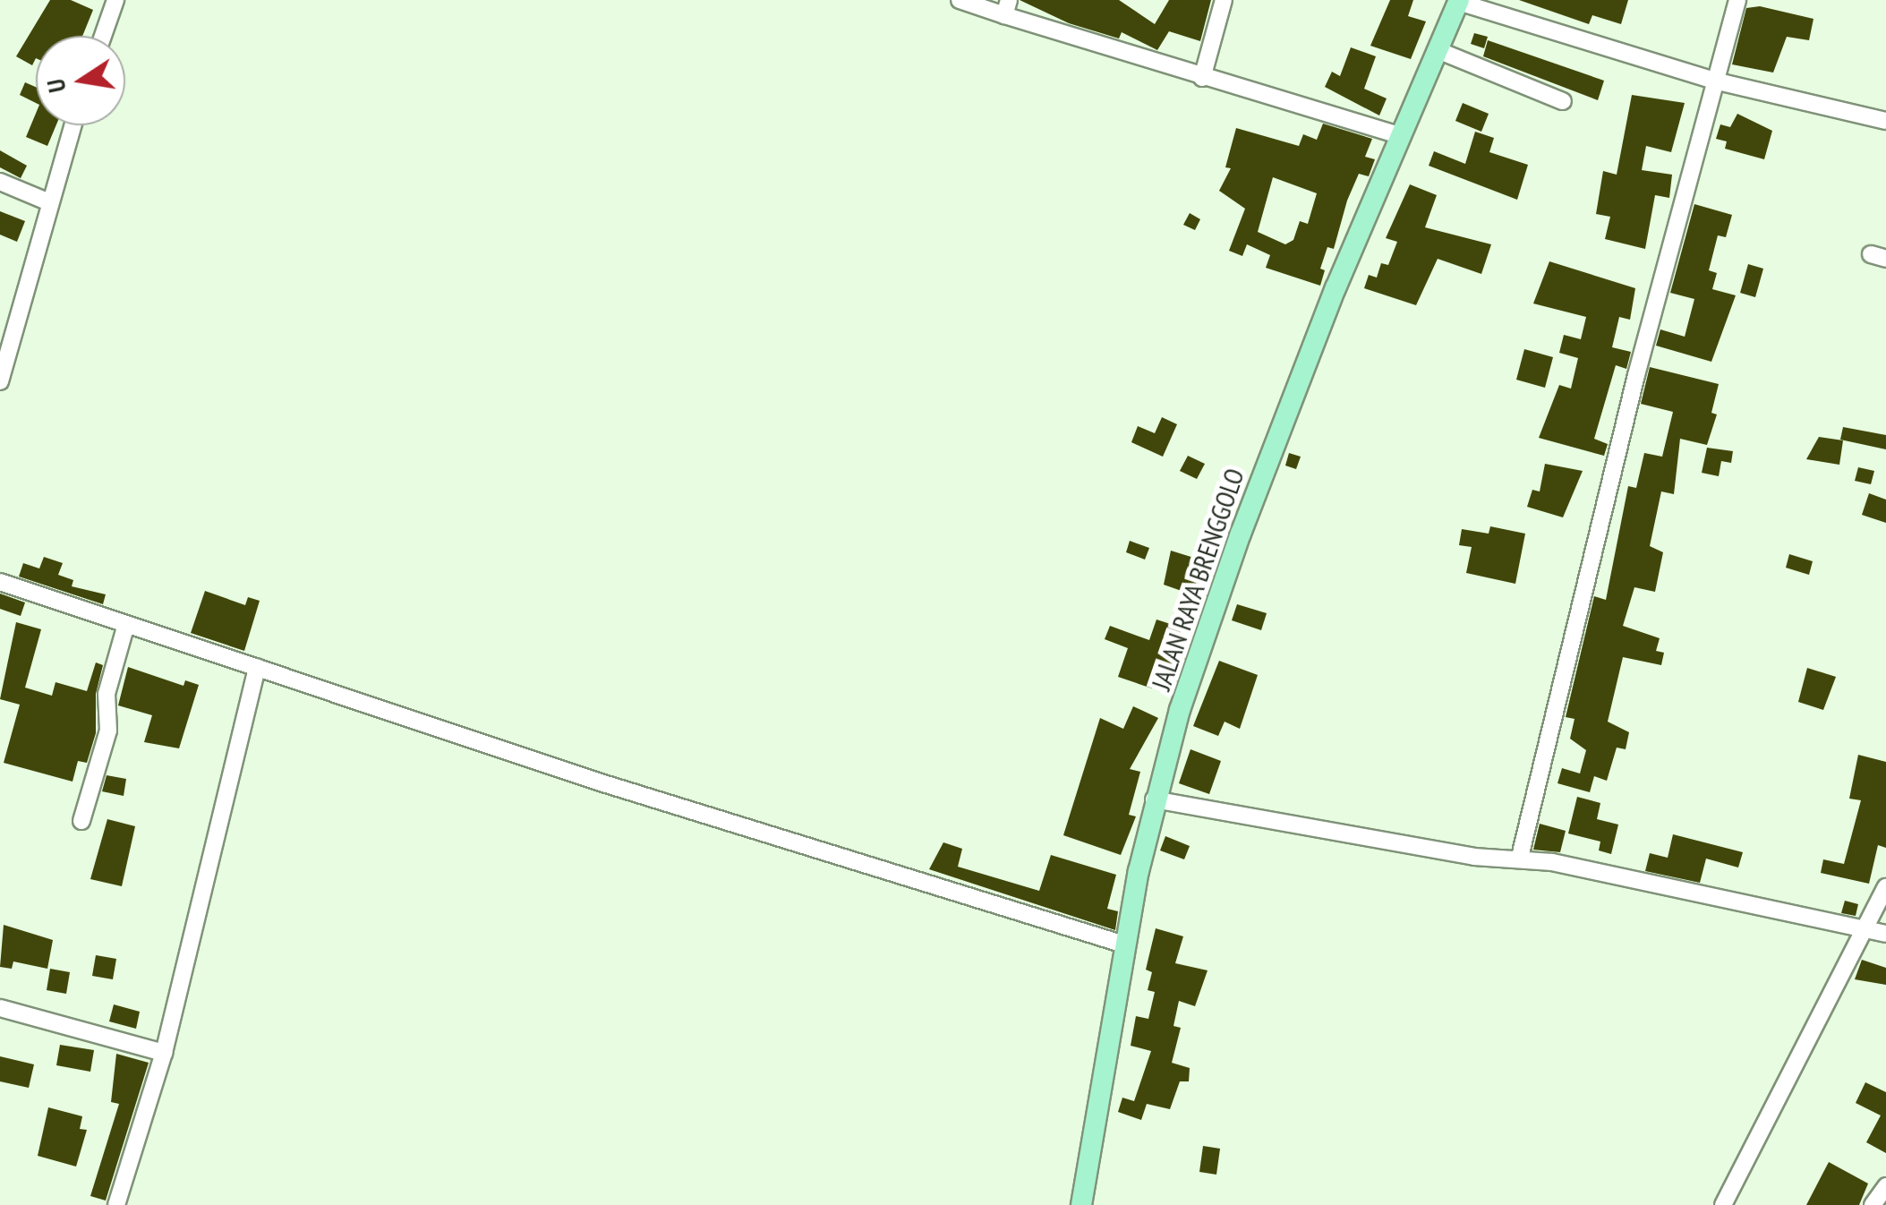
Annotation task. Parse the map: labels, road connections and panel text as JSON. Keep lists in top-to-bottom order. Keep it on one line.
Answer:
{"streets":{"main road":["JALAN RAYA BRENGGOLO"]},"north":"left"}
